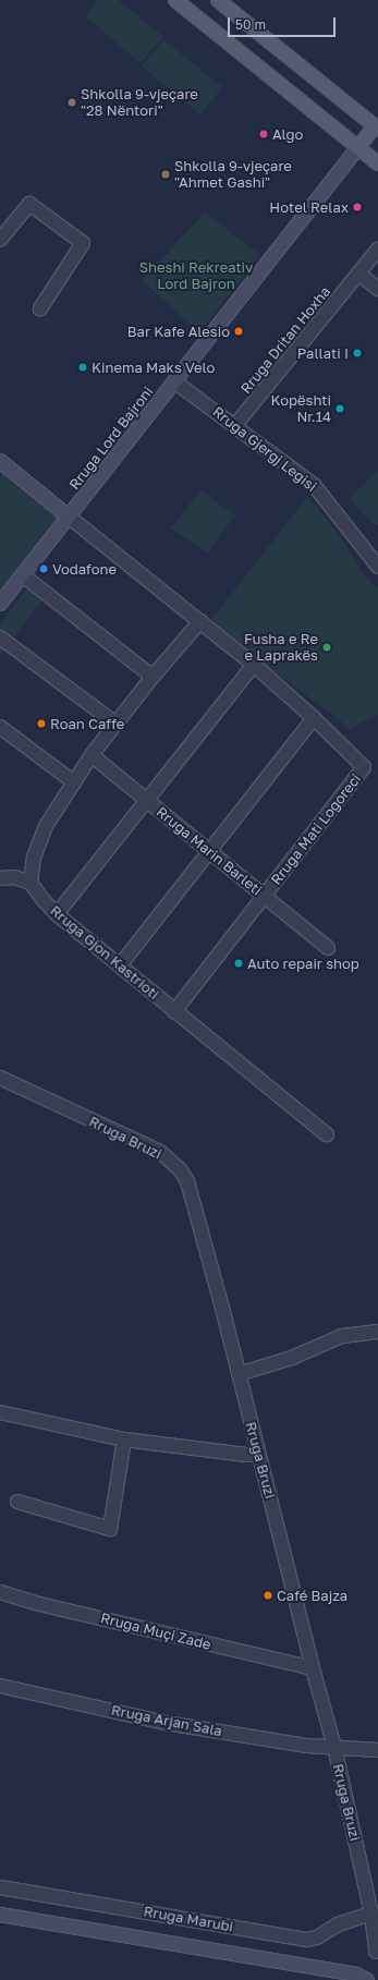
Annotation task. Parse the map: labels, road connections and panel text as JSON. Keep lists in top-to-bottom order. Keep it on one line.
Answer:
{"streets":{"main road":["Rruga Lord Bajroni"],"street":["Rruga Dritan Hoxha","Rruga Gjergj Legisi","Rruga Mati Logoreci","Rruga Marin Barleti","Rruga Gjon Kastrioti","Rruga Bruzi","Rruga Muçi Zade","Rruga Arjan Sala","Rruga Marubi"]},"crossings":[["Rruga Dritan Hoxha","Rruga Gjergj Legisi"],["Rruga Lord Bajroni","Rruga Gjergj Legisi"],["Rruga Lord Bajroni","Rruga Mati Logoreci"],["Rruga Mati Logoreci","Rruga Marin Barleti"],["Rruga Mati Logoreci","Rruga Gjon Kastrioti"],["Rruga Bruzi","Rruga Muçi Zade"],["Rruga Bruzi","Rruga Arjan Sala"],["Rruga Bruzi","Rruga Marubi"]],"parks":["Sheshi Rekreativ Lord Bajron"],"places":["Shkolla 9-vjeçare \"28 Nëntori\"","Algo","Shkolla 9-vjeçare \"Ahmet Gashi\"","Hotel Relax","Bar Kafe Alesio","Pallati I","Kinema Maks Velo","Kopështi Nr.14","Vodafone","Fusha e Re e Laprakës","Roan Caffe","Auto repair shop","Café Bajza"],"scale_bar":"50 m"}
